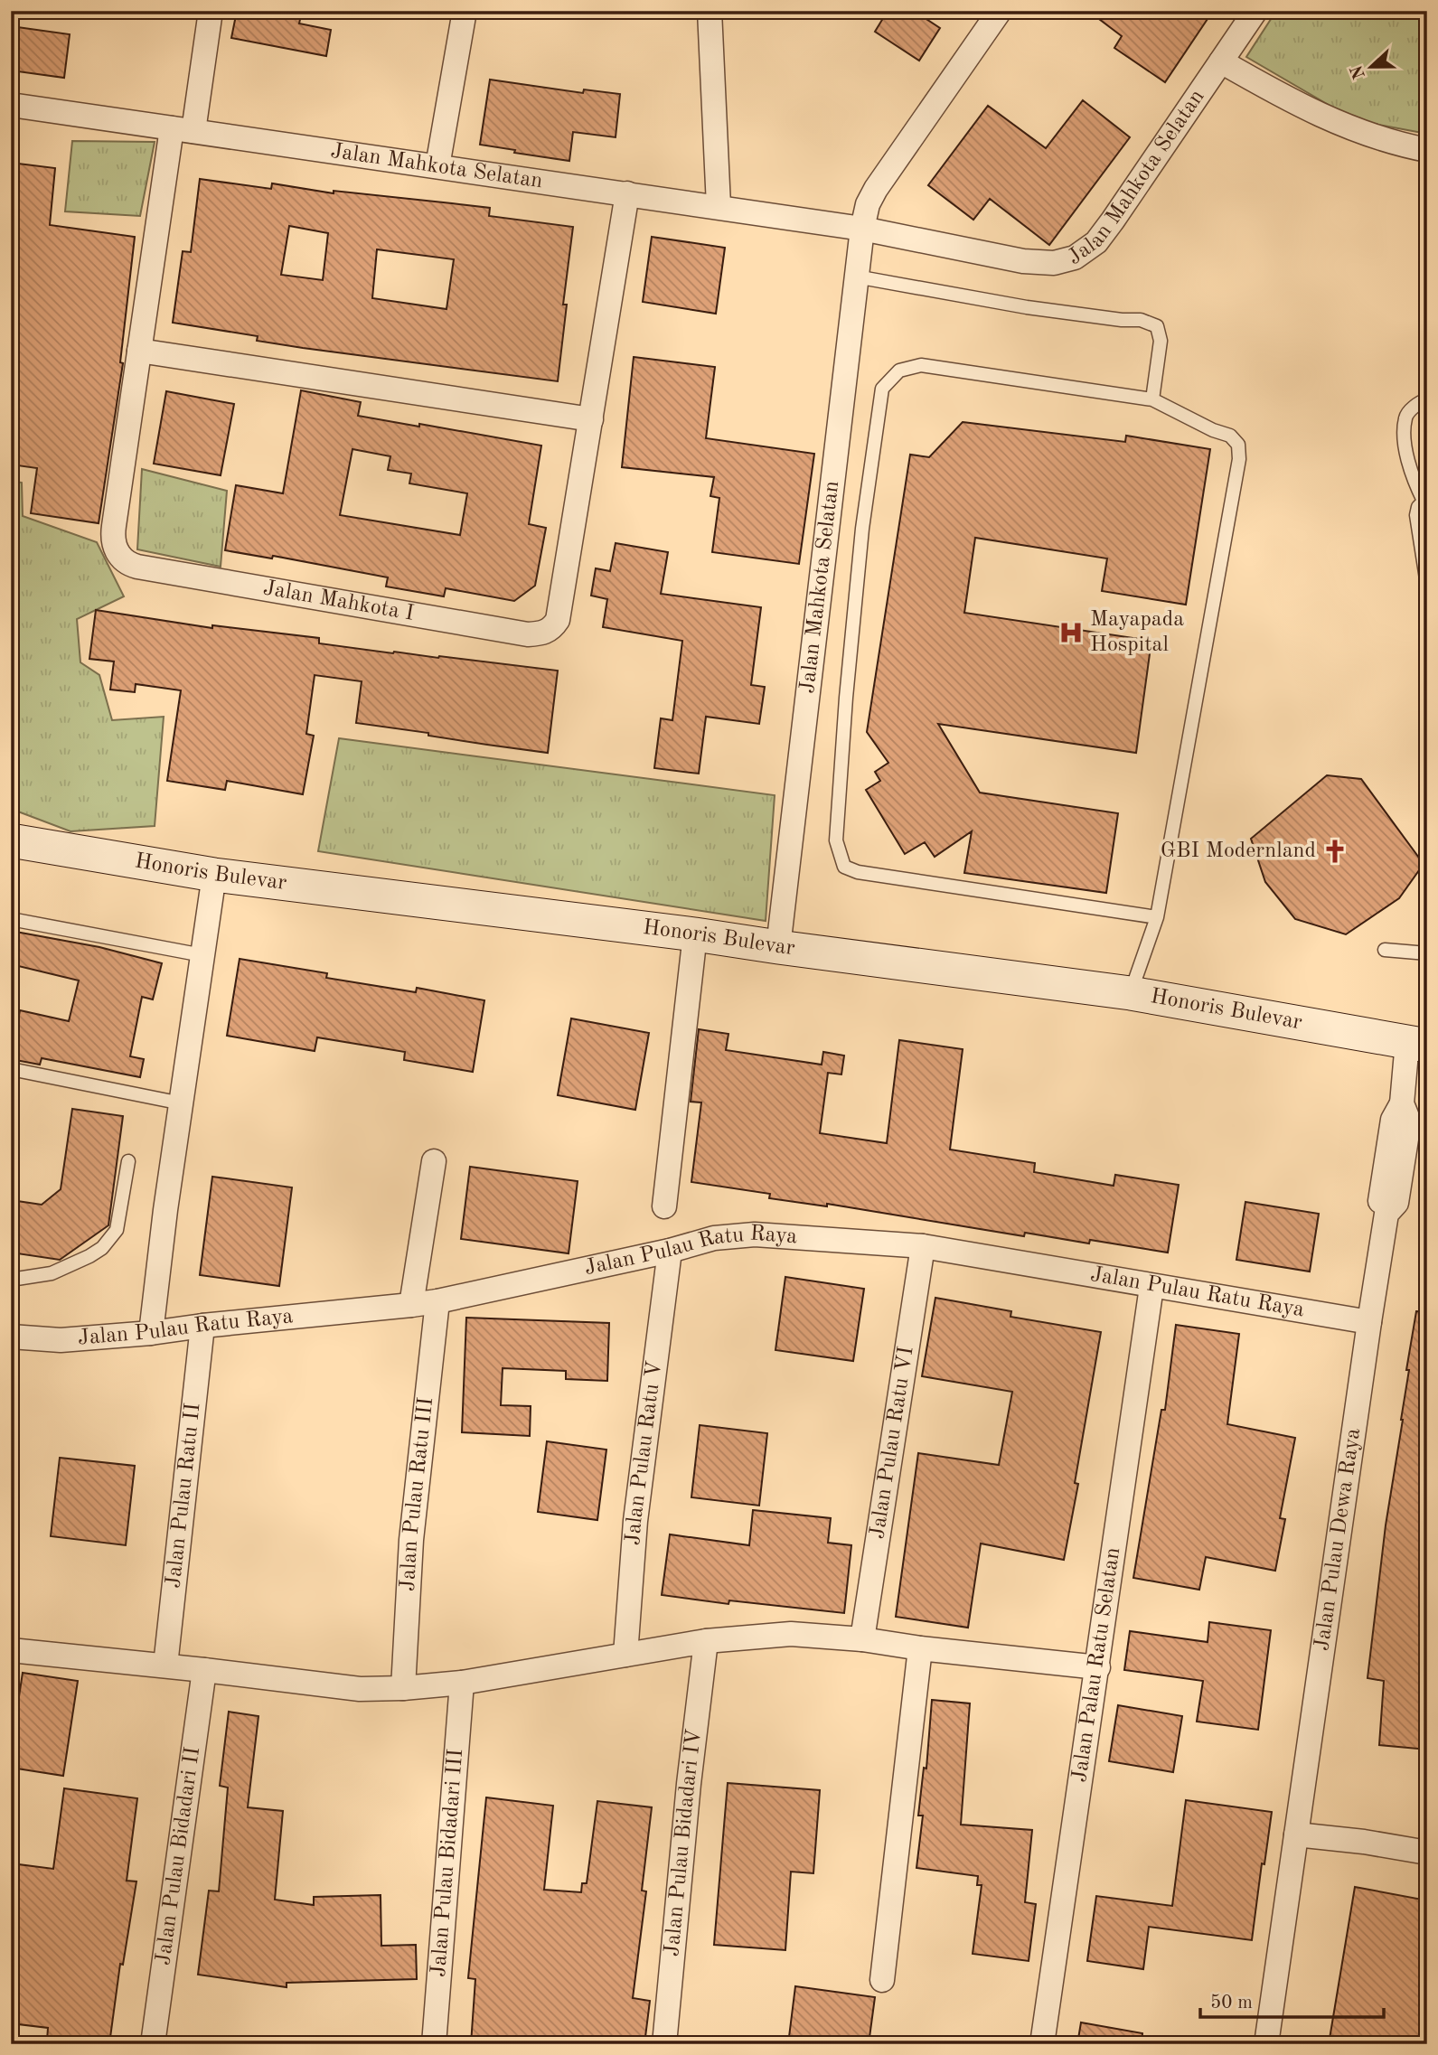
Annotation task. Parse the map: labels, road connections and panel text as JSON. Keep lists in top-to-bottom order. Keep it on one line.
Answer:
{"streets":{"street":["Jalan Mahkota Selatan","Jalan Mahkota I","Honoris Bulevar","Jalan Pulau Ratu Raya","Jalan Pulau Ratu VI","Jalan Pulau Ratu V","Jalan Pulau Ratu III","Jalan Pulau Ratu II","Jalan Pulau Dewa Raya","Jalan Palau Ratu Selatan","Jalan Pulau Bidadari IV","Jalan Pulau Bidadari II","Jalan Pulau Bidadari III"]},"crossings":[["Jalan Mahkota Selatan","Jalan Mahkota I"],["Jalan Mahkota Selatan","Honoris Bulevar"],["Honoris Bulevar","Jalan Pulau Dewa Raya"],["Jalan Pulau Ratu Raya","Jalan Pulau Ratu VI"],["Jalan Pulau Ratu Raya","Jalan Pulau Ratu V"],["Jalan Pulau Ratu Raya","Jalan Pulau Ratu III"],["Jalan Pulau Ratu Raya","Jalan Pulau Ratu II"],["Jalan Pulau Ratu Raya","Jalan Pulau Dewa Raya"],["Jalan Pulau Ratu Raya","Jalan Palau Ratu Selatan"]],"places":{"hospital":["Mayapada Hospital"],"church":["GBI Modernland"]},"scale_bar":"50 m","north":"left"}
